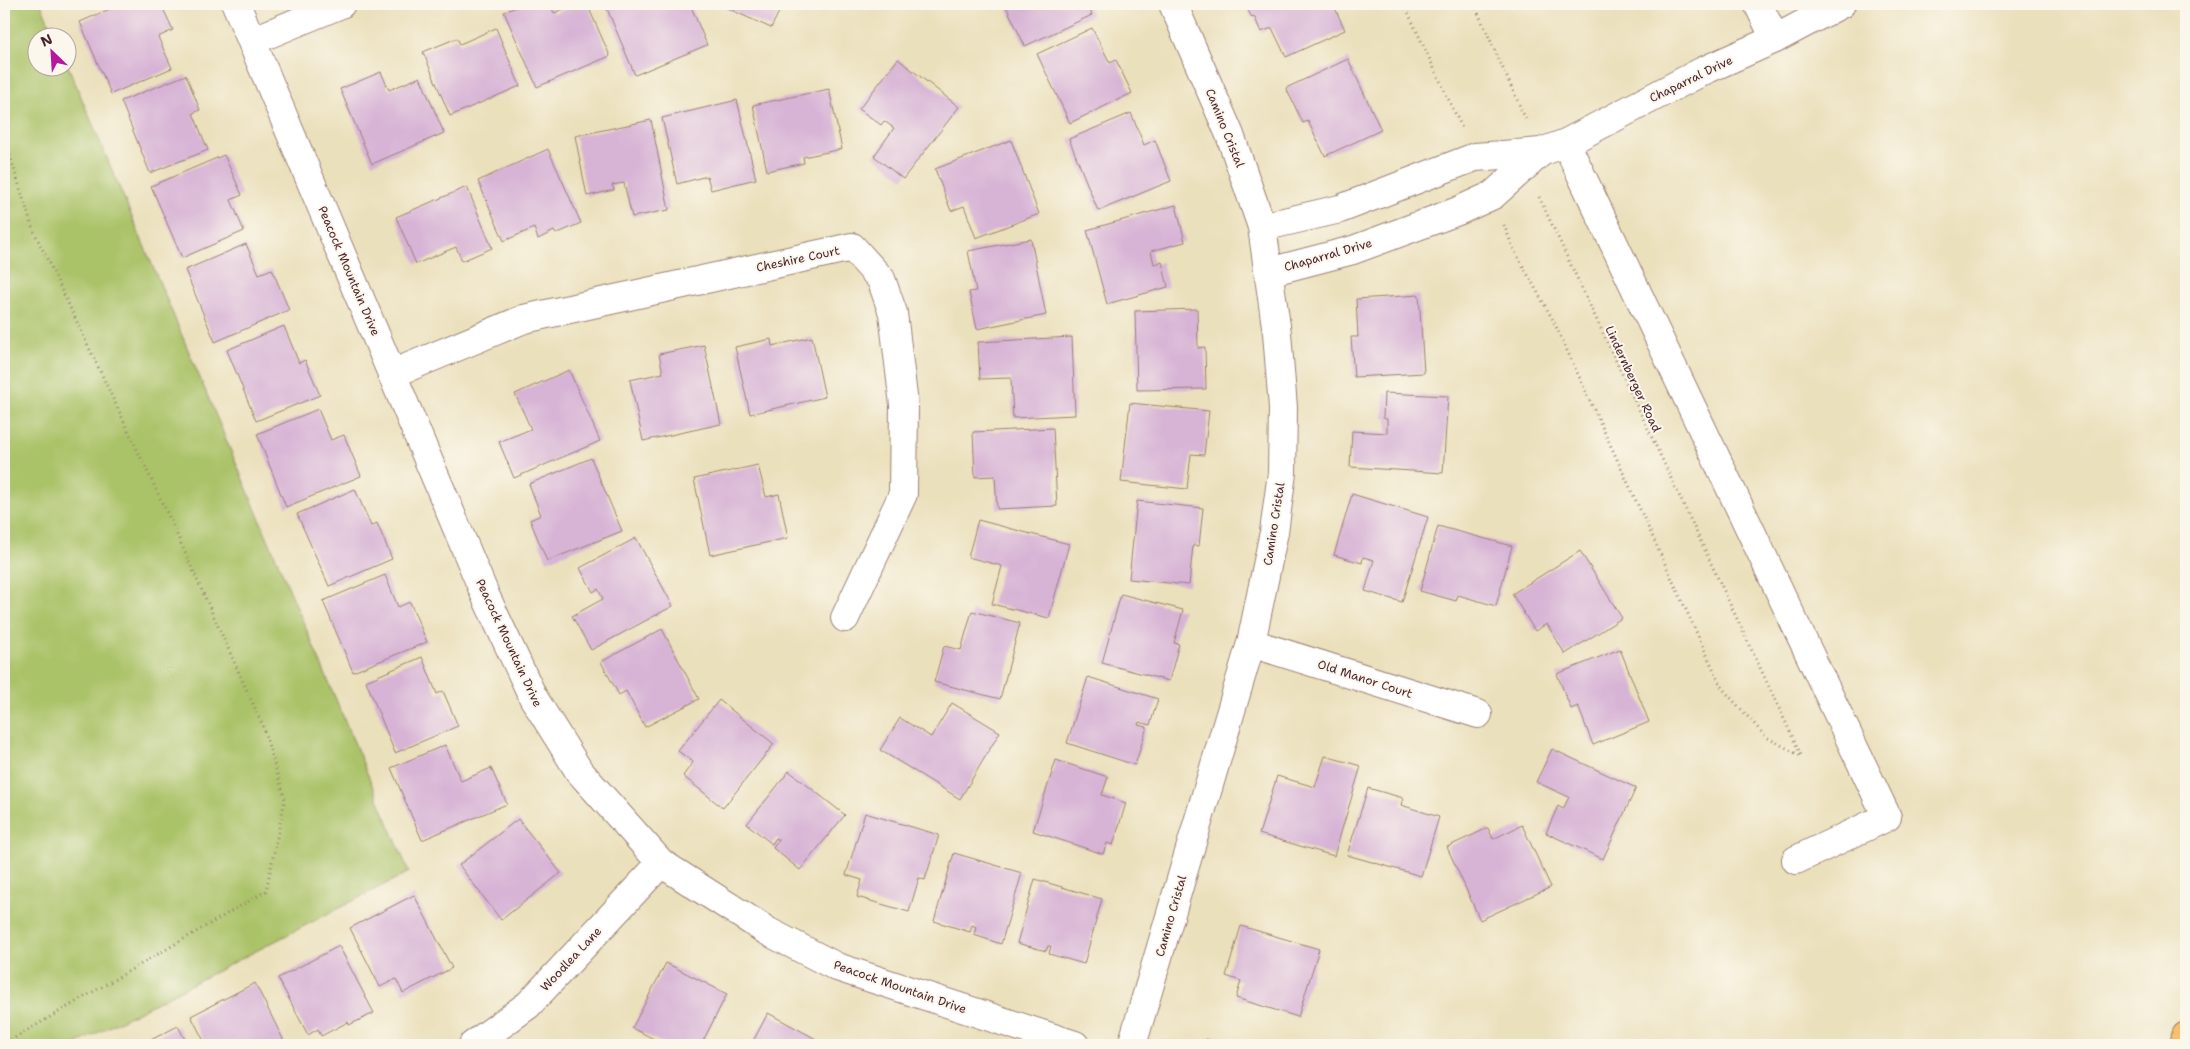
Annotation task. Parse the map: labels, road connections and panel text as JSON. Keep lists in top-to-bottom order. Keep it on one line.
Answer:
{"streets":{"street":["Chaparral Drive","Camino Cristal","Cheshire Court","Peacock Mountain Drive","Old Manor Court","Woodlea Lane"],"path":["Lindernberger Road"]},"crossings":[["Chaparral Drive","Camino Cristal"],["Chaparral Drive","Lindernberger Road"],["Camino Cristal","Old Manor Court"],["Cheshire Court","Peacock Mountain Drive"],["Peacock Mountain Drive","Woodlea Lane"]],"north":"top left"}
